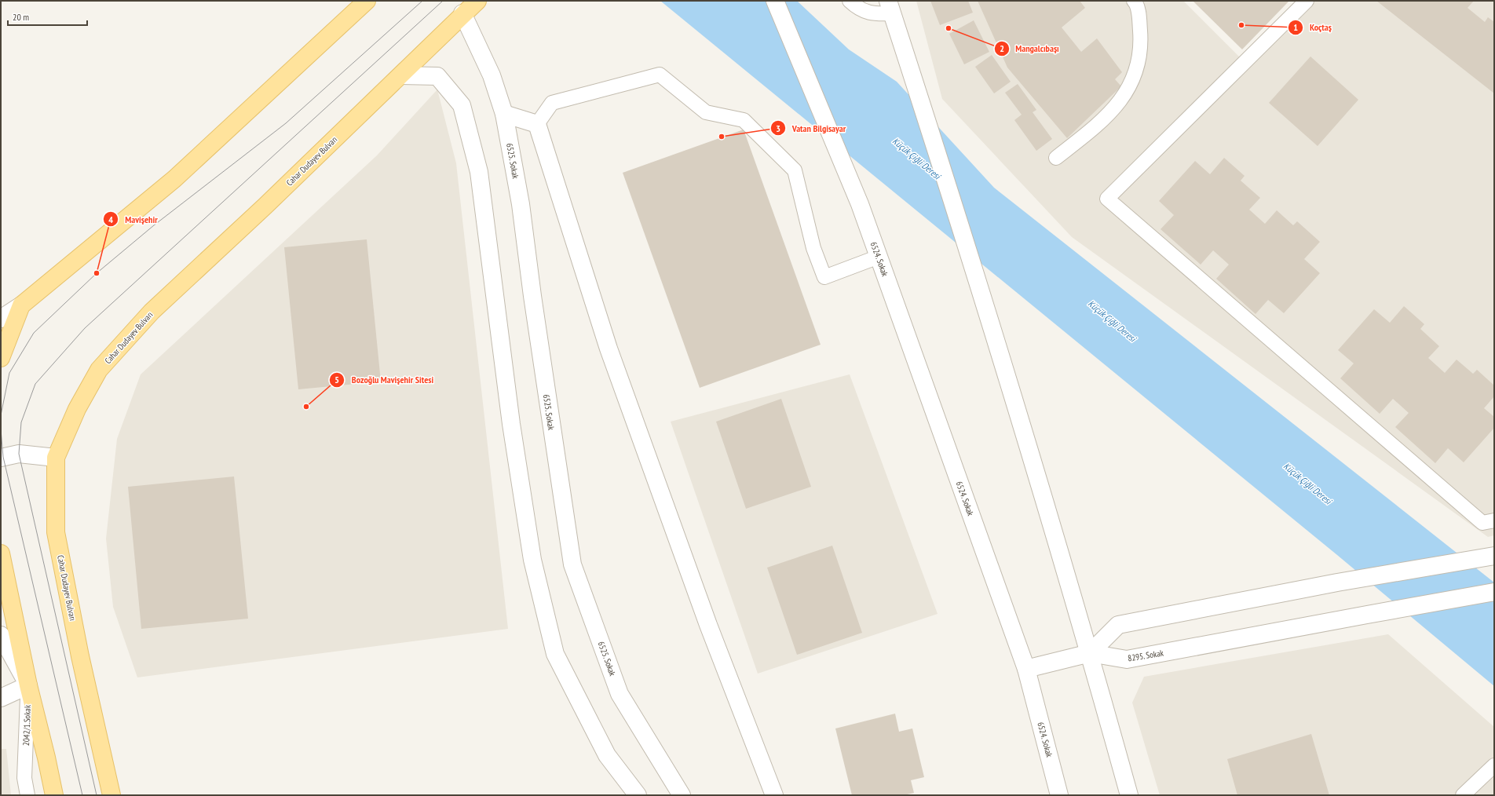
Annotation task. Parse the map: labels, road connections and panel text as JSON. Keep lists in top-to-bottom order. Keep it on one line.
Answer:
{"streets":{"main road":["Cahar Dudayev Bulvarı"],"street":["6525. Sokak","6524. Sokak","8295. Sokak"],"lane":["2042/1.Sokak"]},"crossings":[["Cahar Dudayev Bulvarı","6525. Sokak"]],"water":["Küçük Çiğli Deresi"],"places":["Koçtaş","Mangalcıbaşı","Vatan Bilgisayar","Mavişehir","Bozoğlu Mavişehir Sitesi"],"scale_bar":"20 m"}
